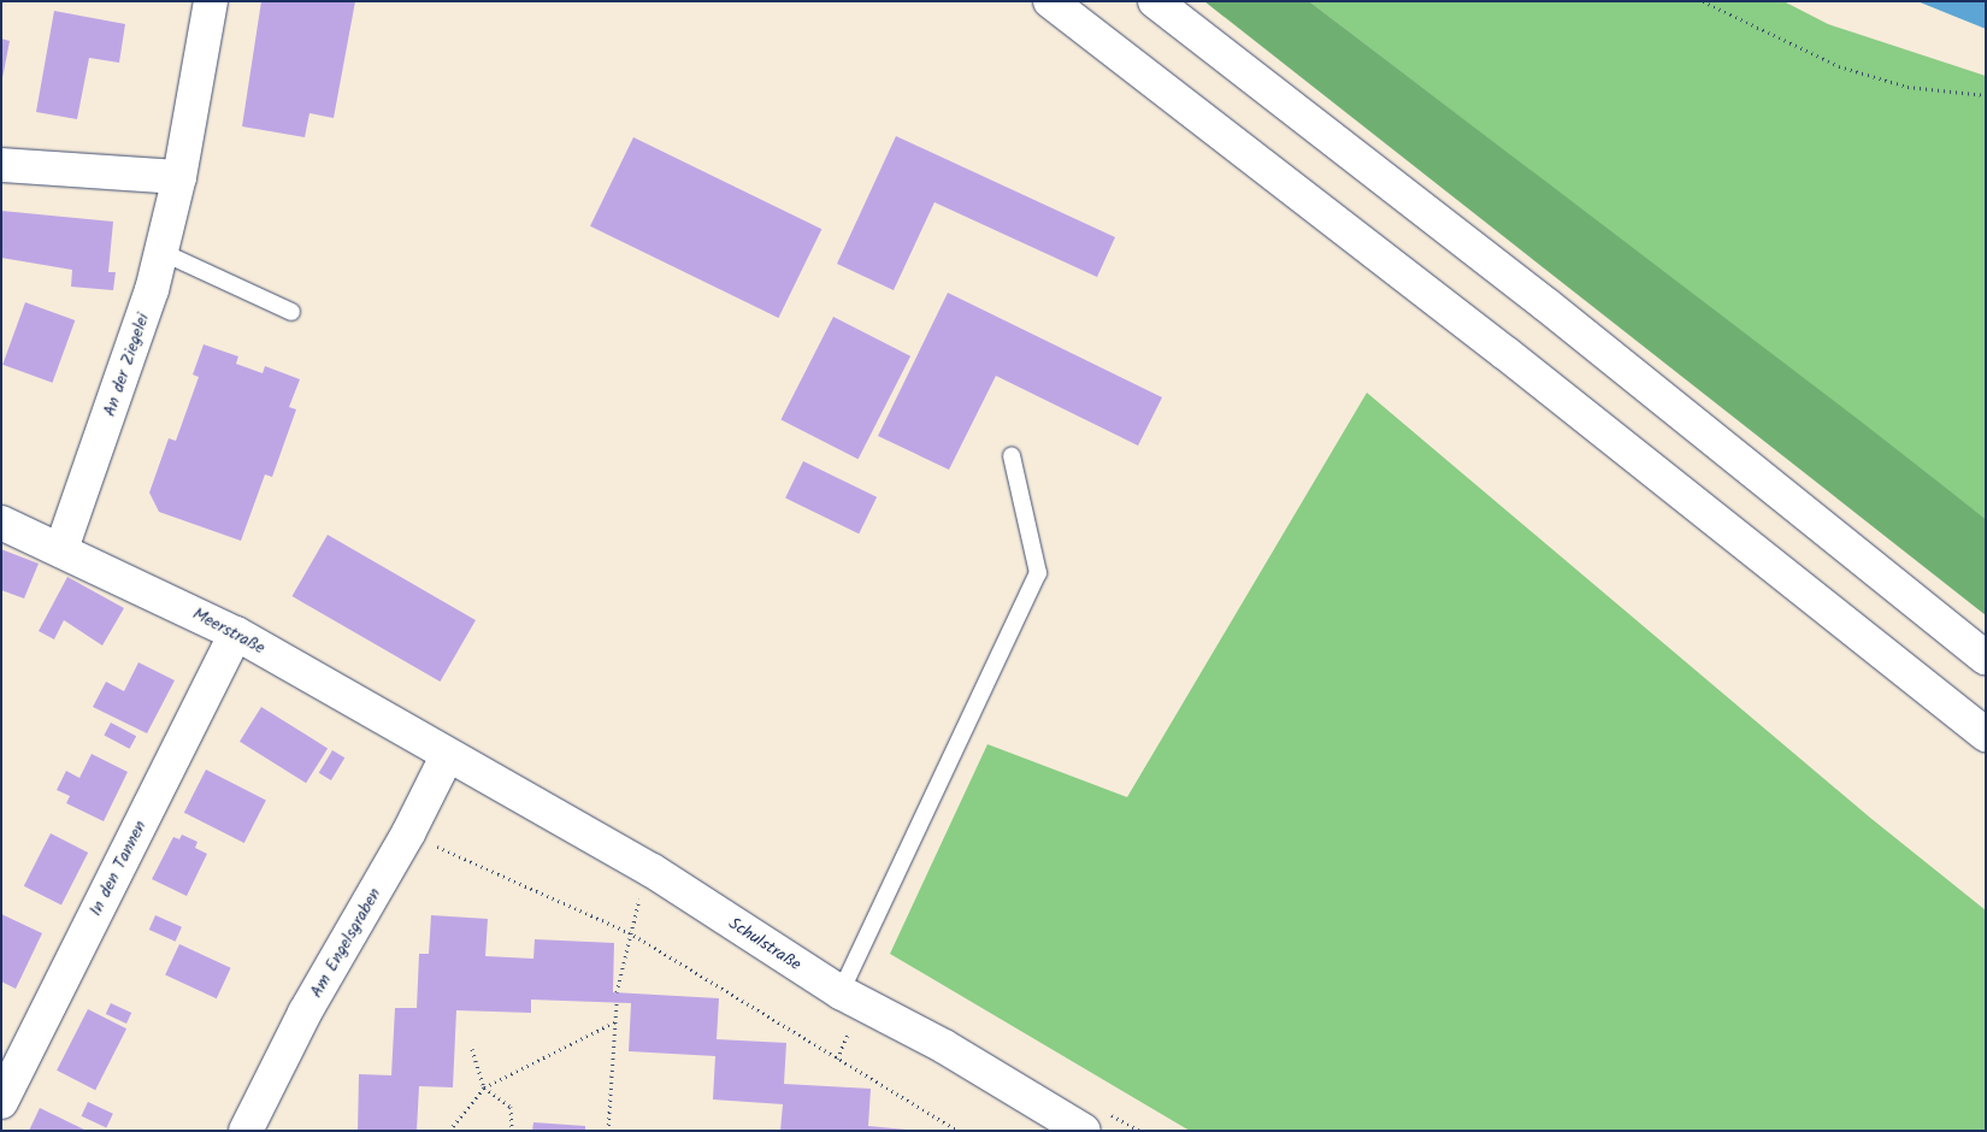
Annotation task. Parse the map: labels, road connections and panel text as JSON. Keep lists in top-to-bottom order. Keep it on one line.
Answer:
{"streets":{"main road":["An der Ziegelei","Meerstraße","In den Tannen","Am Engelsgraben","Schulstraße"]},"crossings":[["An der Ziegelei","Meerstraße"],["Meerstraße","In den Tannen"],["Meerstraße","Am Engelsgraben"],["Meerstraße","Schulstraße"],["Am Engelsgraben","Schulstraße"]]}
